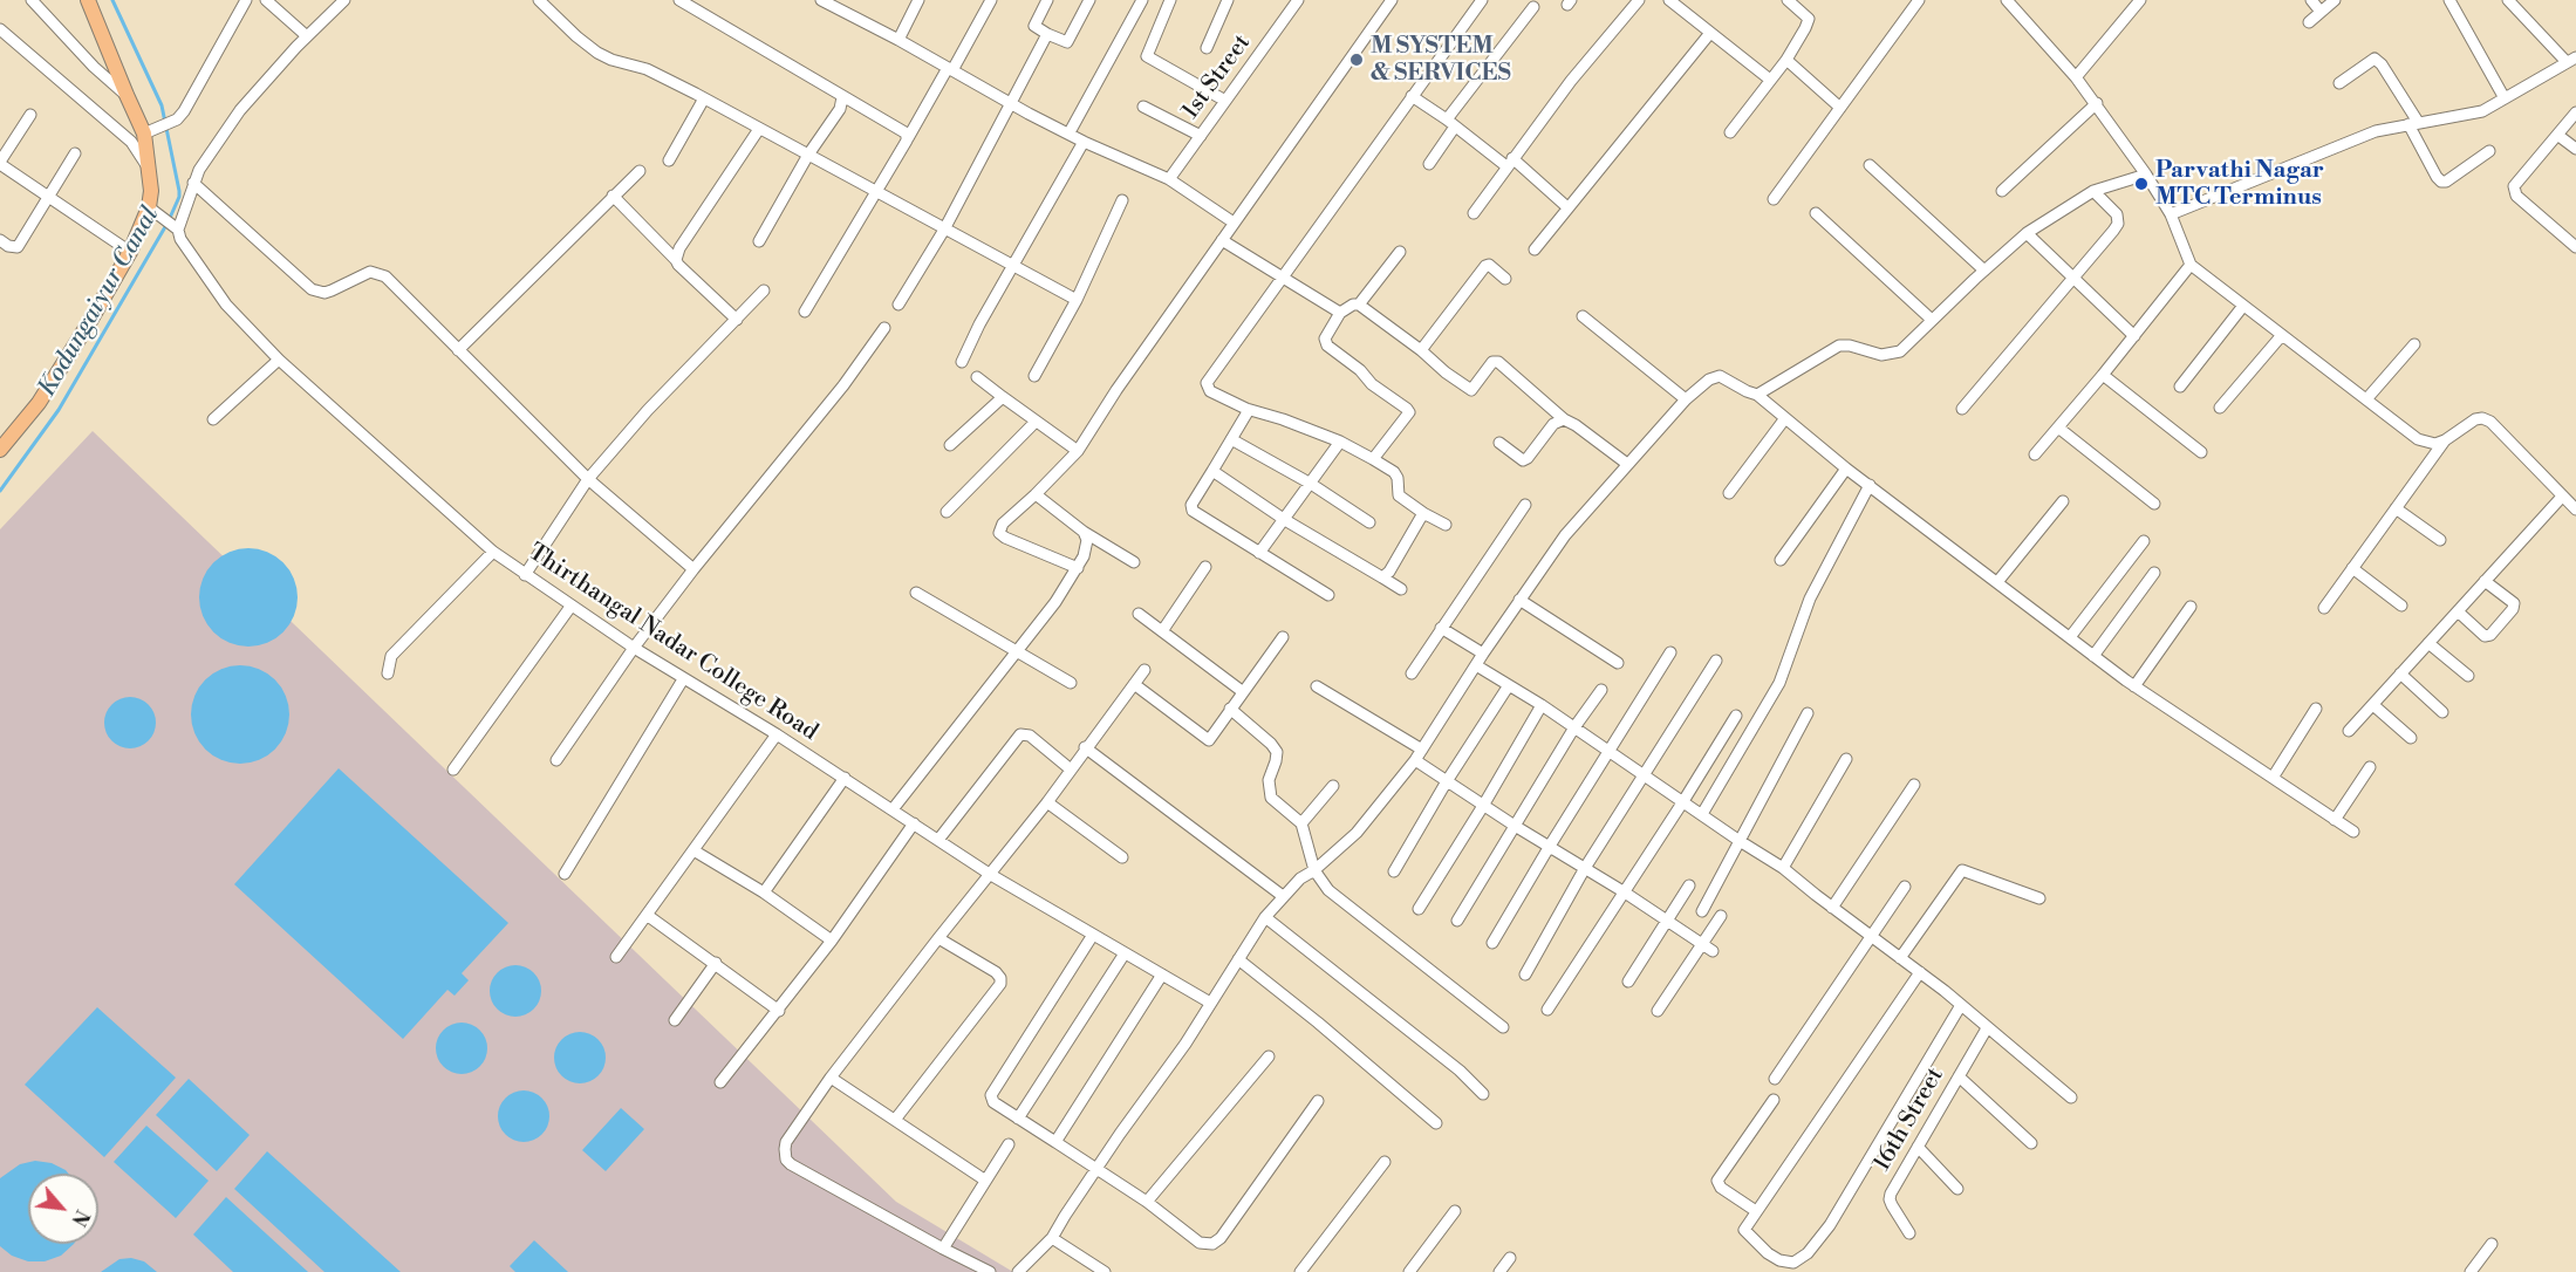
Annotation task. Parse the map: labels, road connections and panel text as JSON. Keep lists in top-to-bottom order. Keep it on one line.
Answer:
{"streets":{"street":["1st Street","Thirthangal Nadar College Road","16th Street"]},"water":["Kodungaiyur Canal"],"places":["M SYSTEM & SERVICES","Parvathi Nagar MTC Terminus"],"north":"bottom right"}
